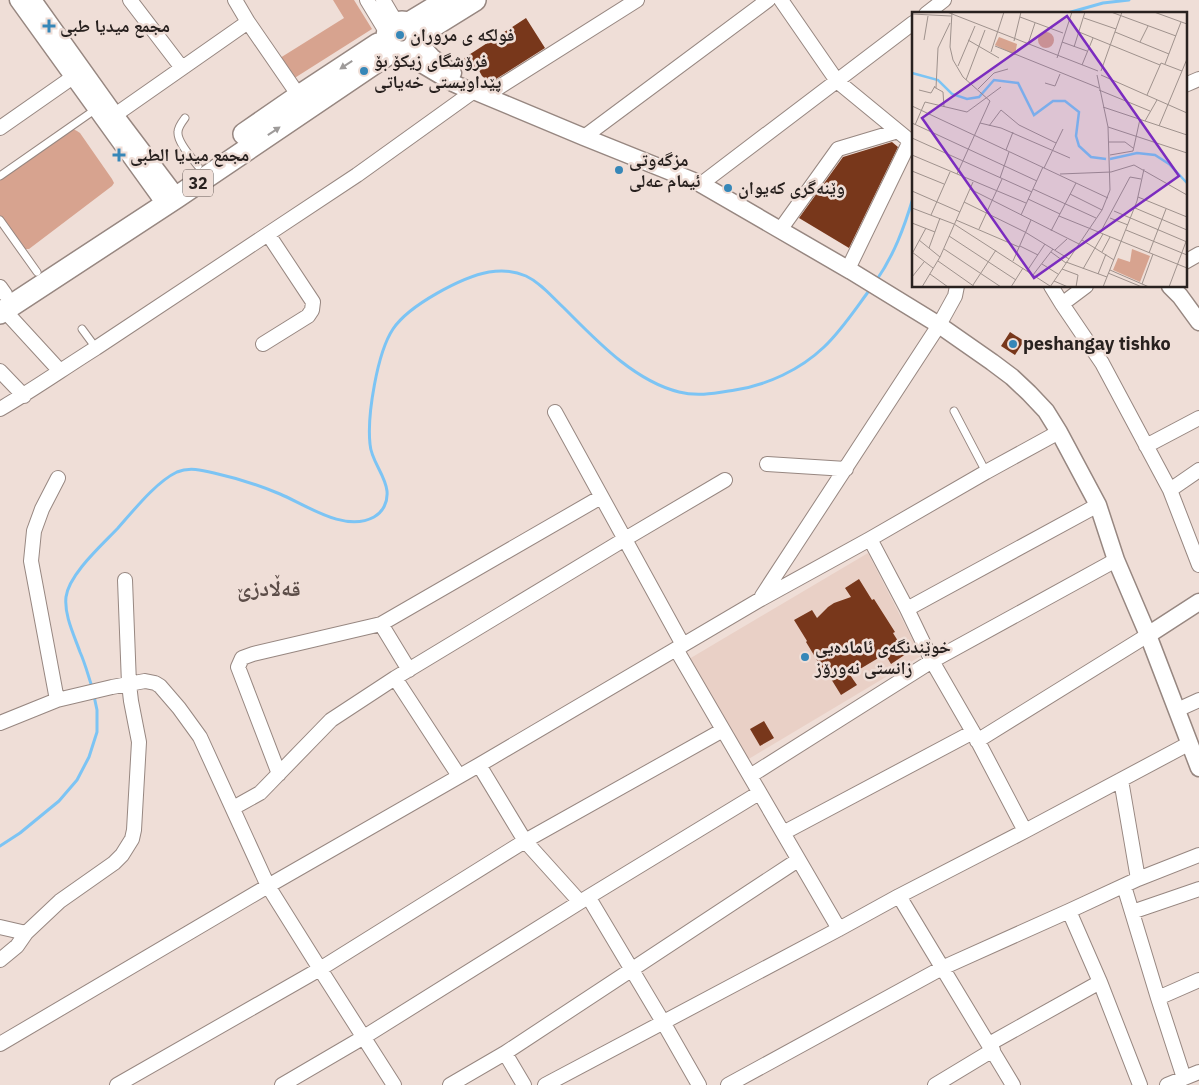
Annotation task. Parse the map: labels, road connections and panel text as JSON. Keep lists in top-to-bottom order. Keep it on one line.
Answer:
{"streets":{"main road":["32"]},"districts":["قەڵادزێ"],"places":{"health":["مجمع میدیا طبی","مجمع میدیا الطبی"],"other":["فولکه ی مروران","فرۆشگای زیکۆ بۆ پێداویستی خەیاتی","مزگەوتی ئیمام عەلی","وێنەگری کەیوان","peshangay tishko","خوێندنگەی ئامادەیی زانستی نەورۆز"]}}
